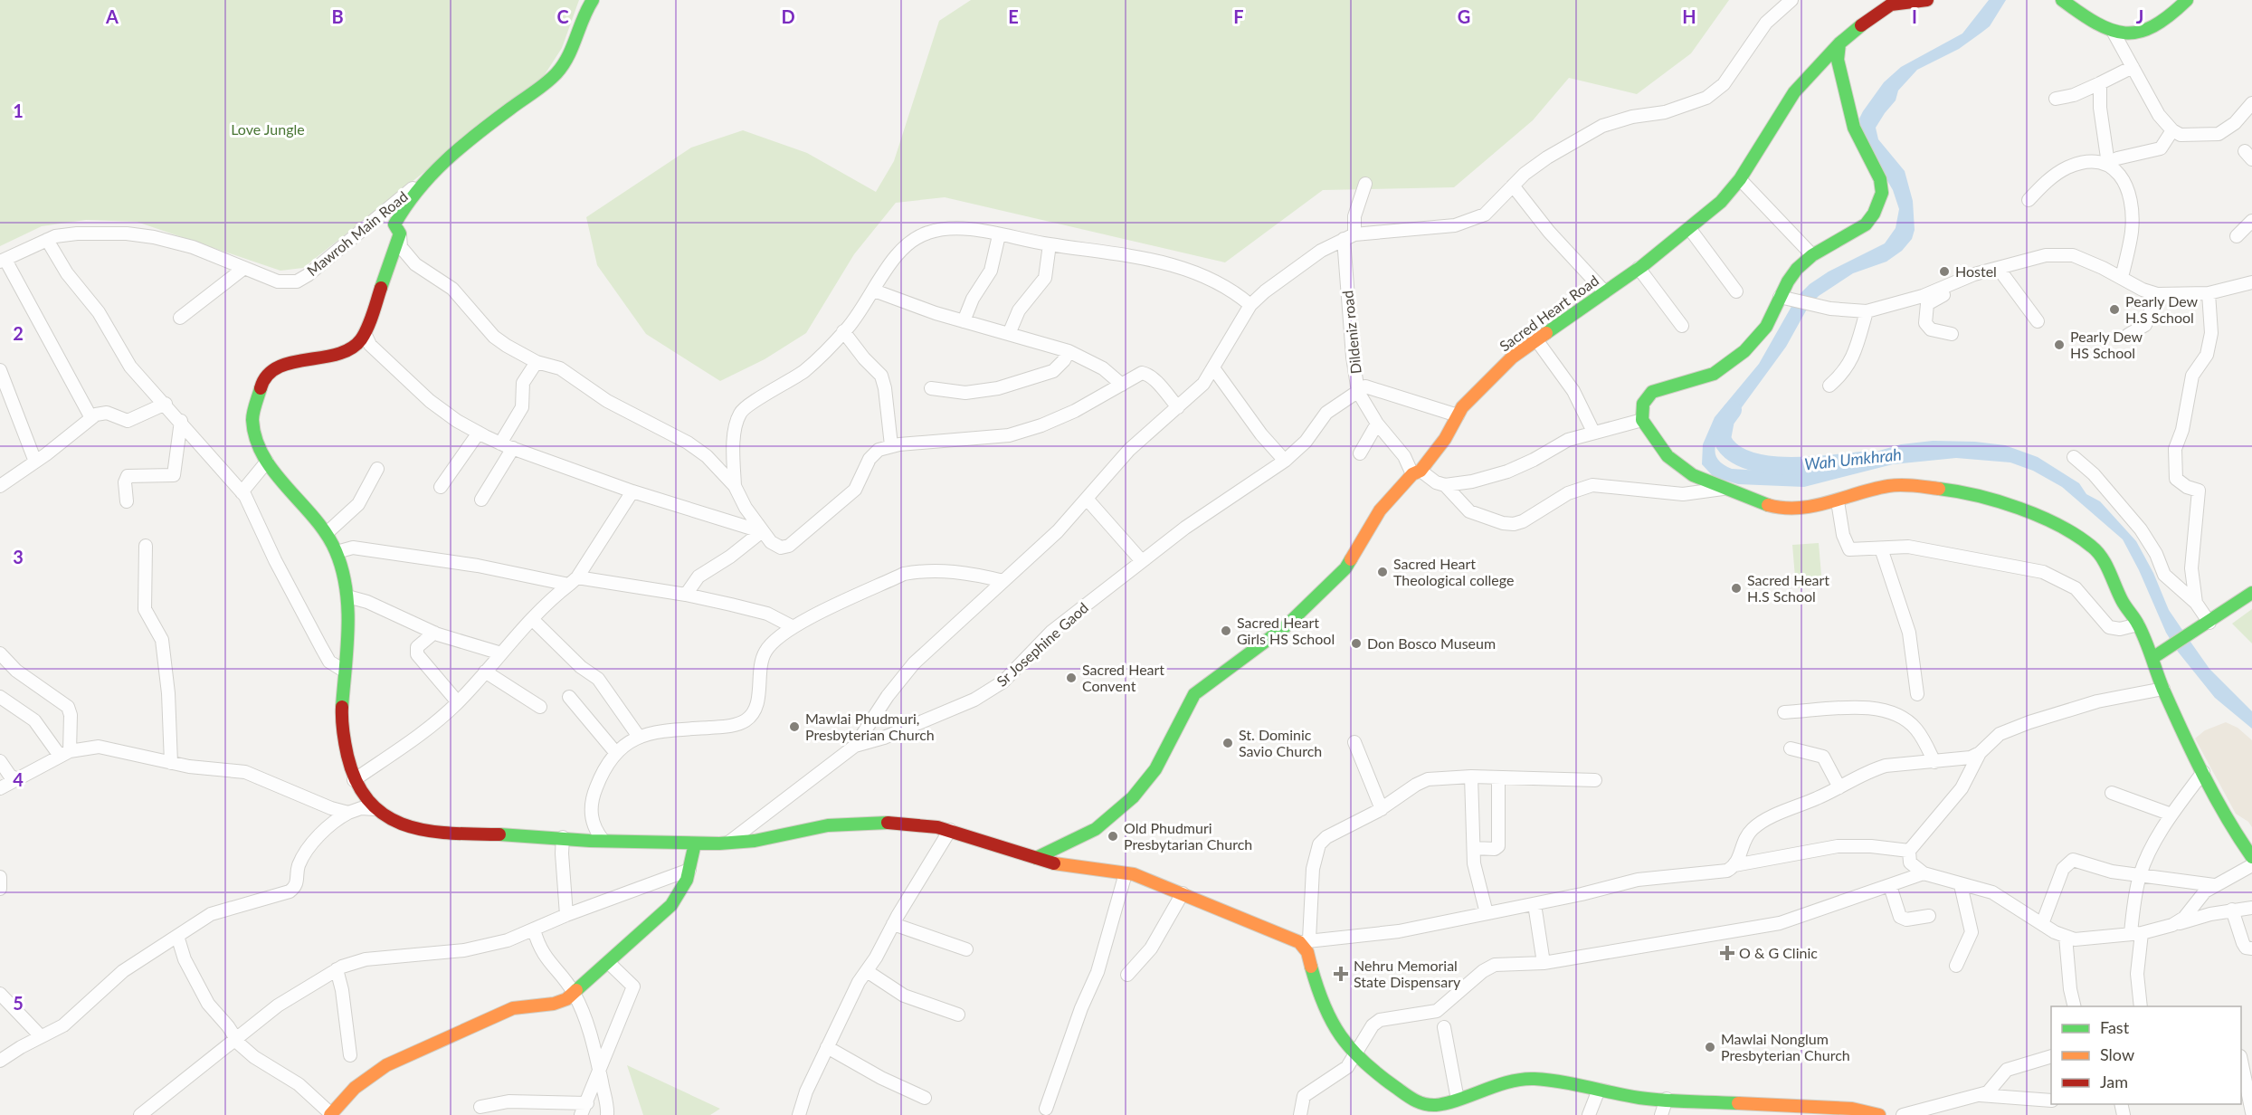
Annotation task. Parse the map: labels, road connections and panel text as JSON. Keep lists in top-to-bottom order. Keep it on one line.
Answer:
{"streets":{"street":["Mawroh Main Road","Sacred Heart Road","Dildeniz road","Sr Josephine Gaod"]},"crossings":[["Sacred Heart Road","Dildeniz road"],["Dildeniz road","Sr Josephine Gaod"]],"water":["Wah Umkhrah"],"parks":["Love Jungle"],"places":{"other":["Hostel","Pearly Dew H.S School","Pearly Dew HS School","Sacred Heart Theological college","Sacred Heart H.S School","Sacred Heart Girls HS School","Don Bosco Museum","Sacred Heart Convent","Mawlai Phudmuri, Presbyterian Church","St. Dominic Savio Church","Old Phudmuri Presbytarian Church","Mawlai Nonglum Presbyterian Church"],"health":["O & G Clinic","Nehru Memorial State Dispensary"]},"legend":["Fast","Slow","Jam"],"grid":{"columns":["A","B","C","D","E","F","G","H","I","J"],"rows":["1","2","3","4","5"]}}
